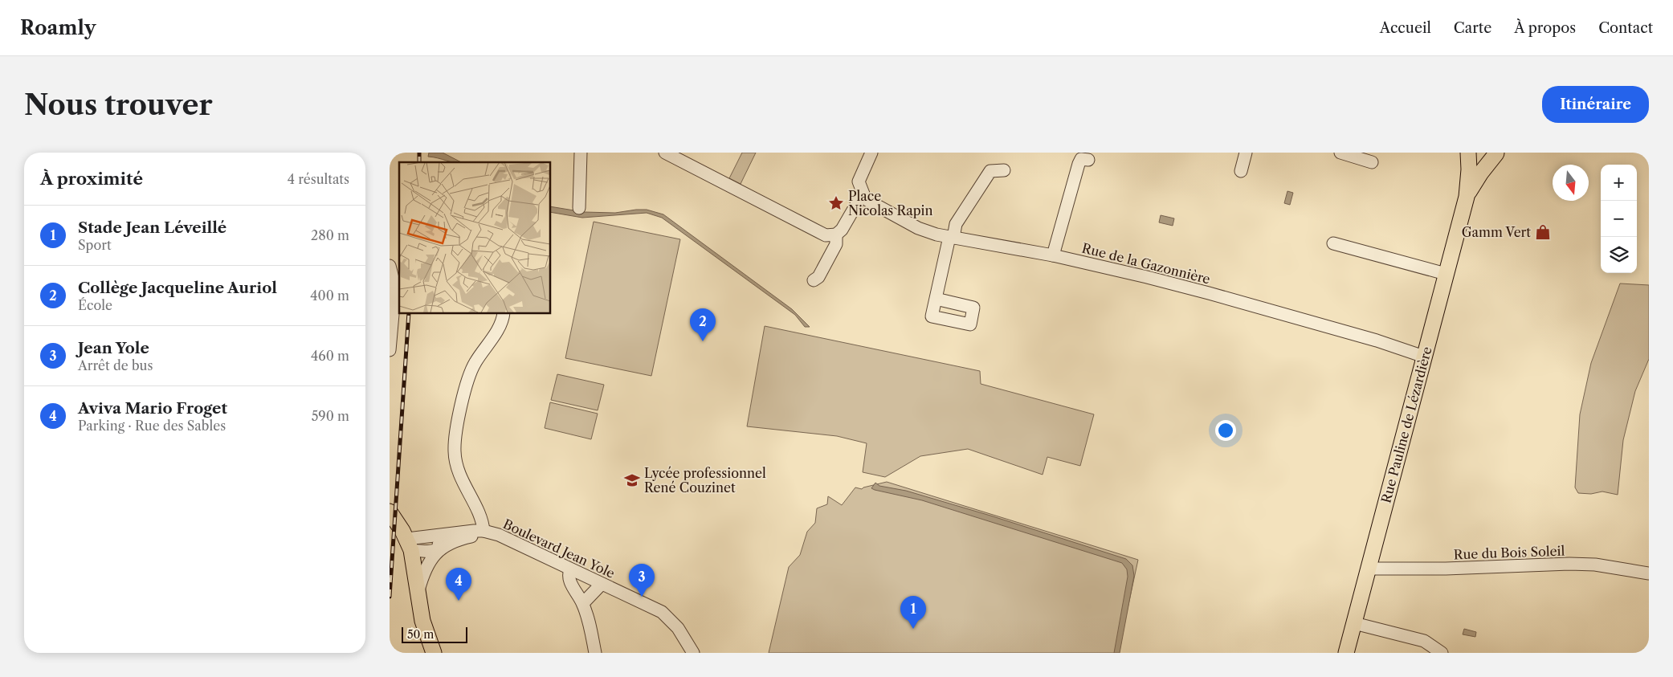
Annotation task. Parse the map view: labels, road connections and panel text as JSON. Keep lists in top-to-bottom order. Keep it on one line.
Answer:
{"streets":{"main road":["Rue Pauline de Lézardière"],"street":["Rue de la Gazonnière","Boulevard Jean Yole","Rue du Bois Soleil"]},"crossings":[["Rue de la Gazonnière","Rue Pauline de Lézardière"],["Rue Pauline de Lézardière","Rue du Bois Soleil"]],"places":{"place":["Place Nicolas Rapin"],"shop":["Gamm Vert"],"school or university":["Lycée professionnel René Couzinet"]},"scale_bar":"50 m","north":"bottom","page":{"header":"Roamly","nav":["Accueil","Carte","À propos","Contact"],"buttons":"Itinéraire","title":"Nous trouver","heading":["À proximité","4 résultats"],"map_buttons":["+","−"],"list":[{"mark":"1","name":"Stade Jean Léveillé","note":"Sport","value":"280 m"},{"mark":"2","name":"Collège Jacqueline Auriol","note":"École","value":"400 m"},{"mark":"3","name":"Jean Yole","note":"Arrêt de bus","value":"460 m"},{"mark":"4","name":"Aviva Mario Froget","note":"Parking · Rue des Sables","value":"590 m"}],"pins":["2","3","4","1"],"scale":"50 m"}}
